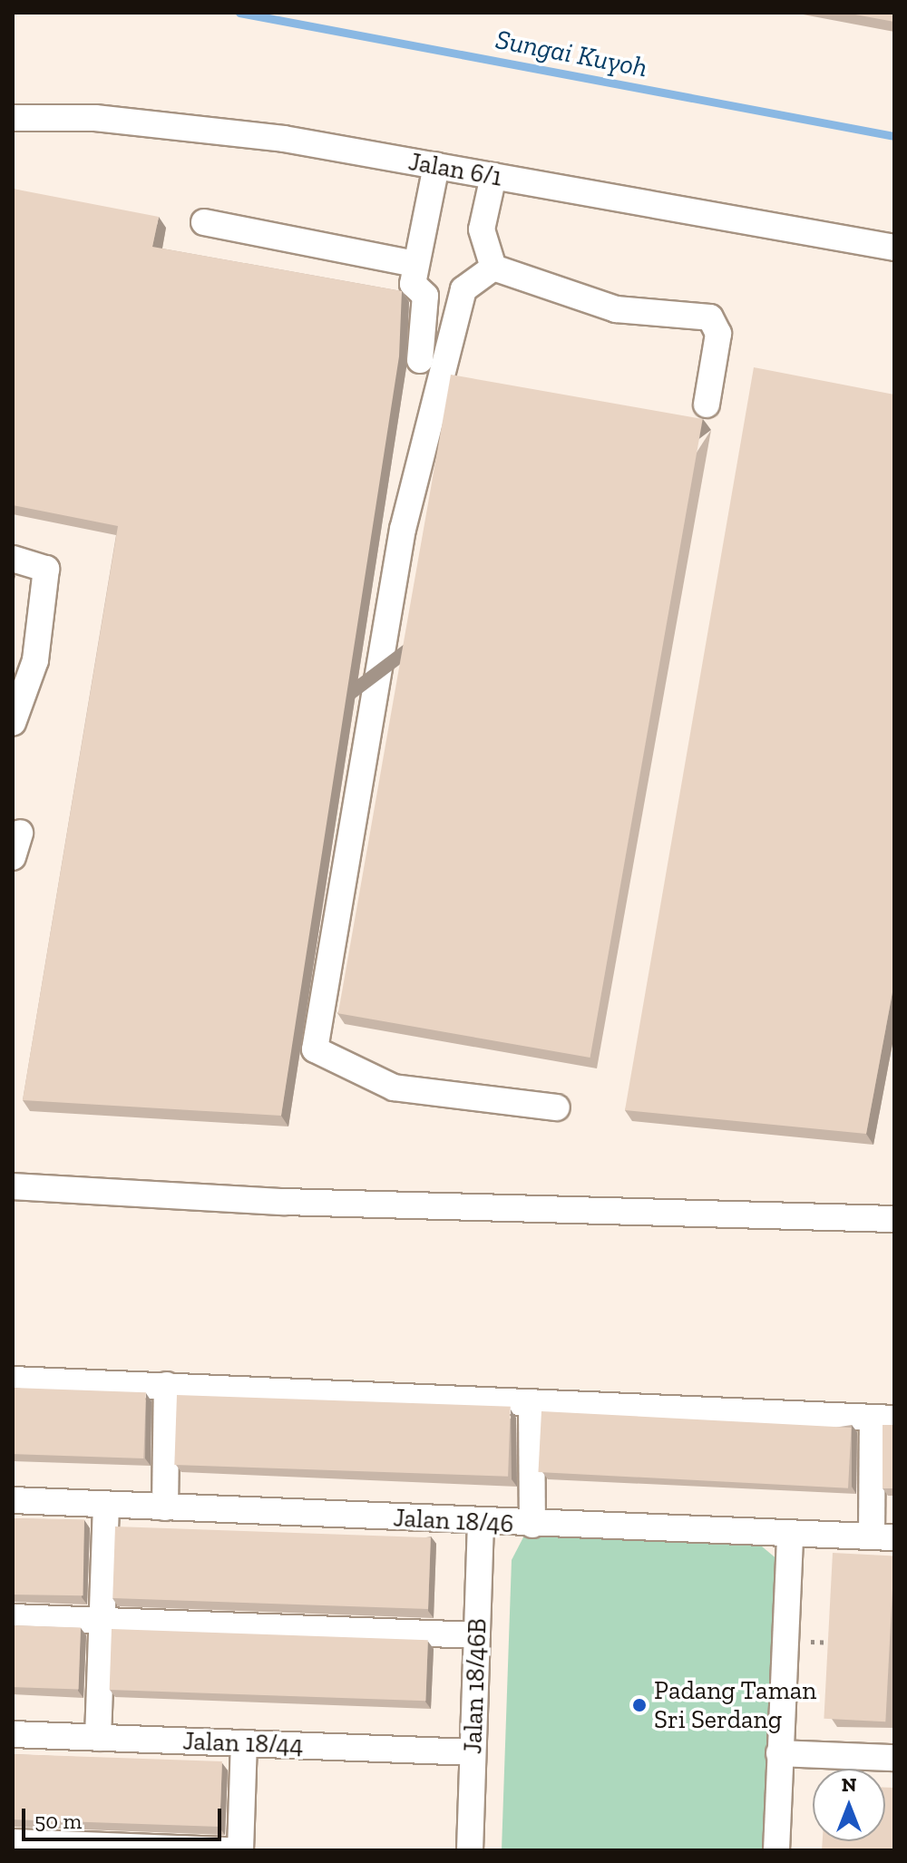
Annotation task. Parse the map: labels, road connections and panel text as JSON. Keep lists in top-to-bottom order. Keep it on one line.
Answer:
{"streets":{"street":["Jalan 6/1","Jalan 18/46","Jalan 18/46B","Jalan 18/44"]},"crossings":[["Jalan 18/46","Jalan 18/46B"],["Jalan 18/46B","Jalan 18/44"]],"water":["Sungai Kuyoh"],"places":["Padang Taman Sri Serdang"],"scale_bar":"50 m","north":"top"}
